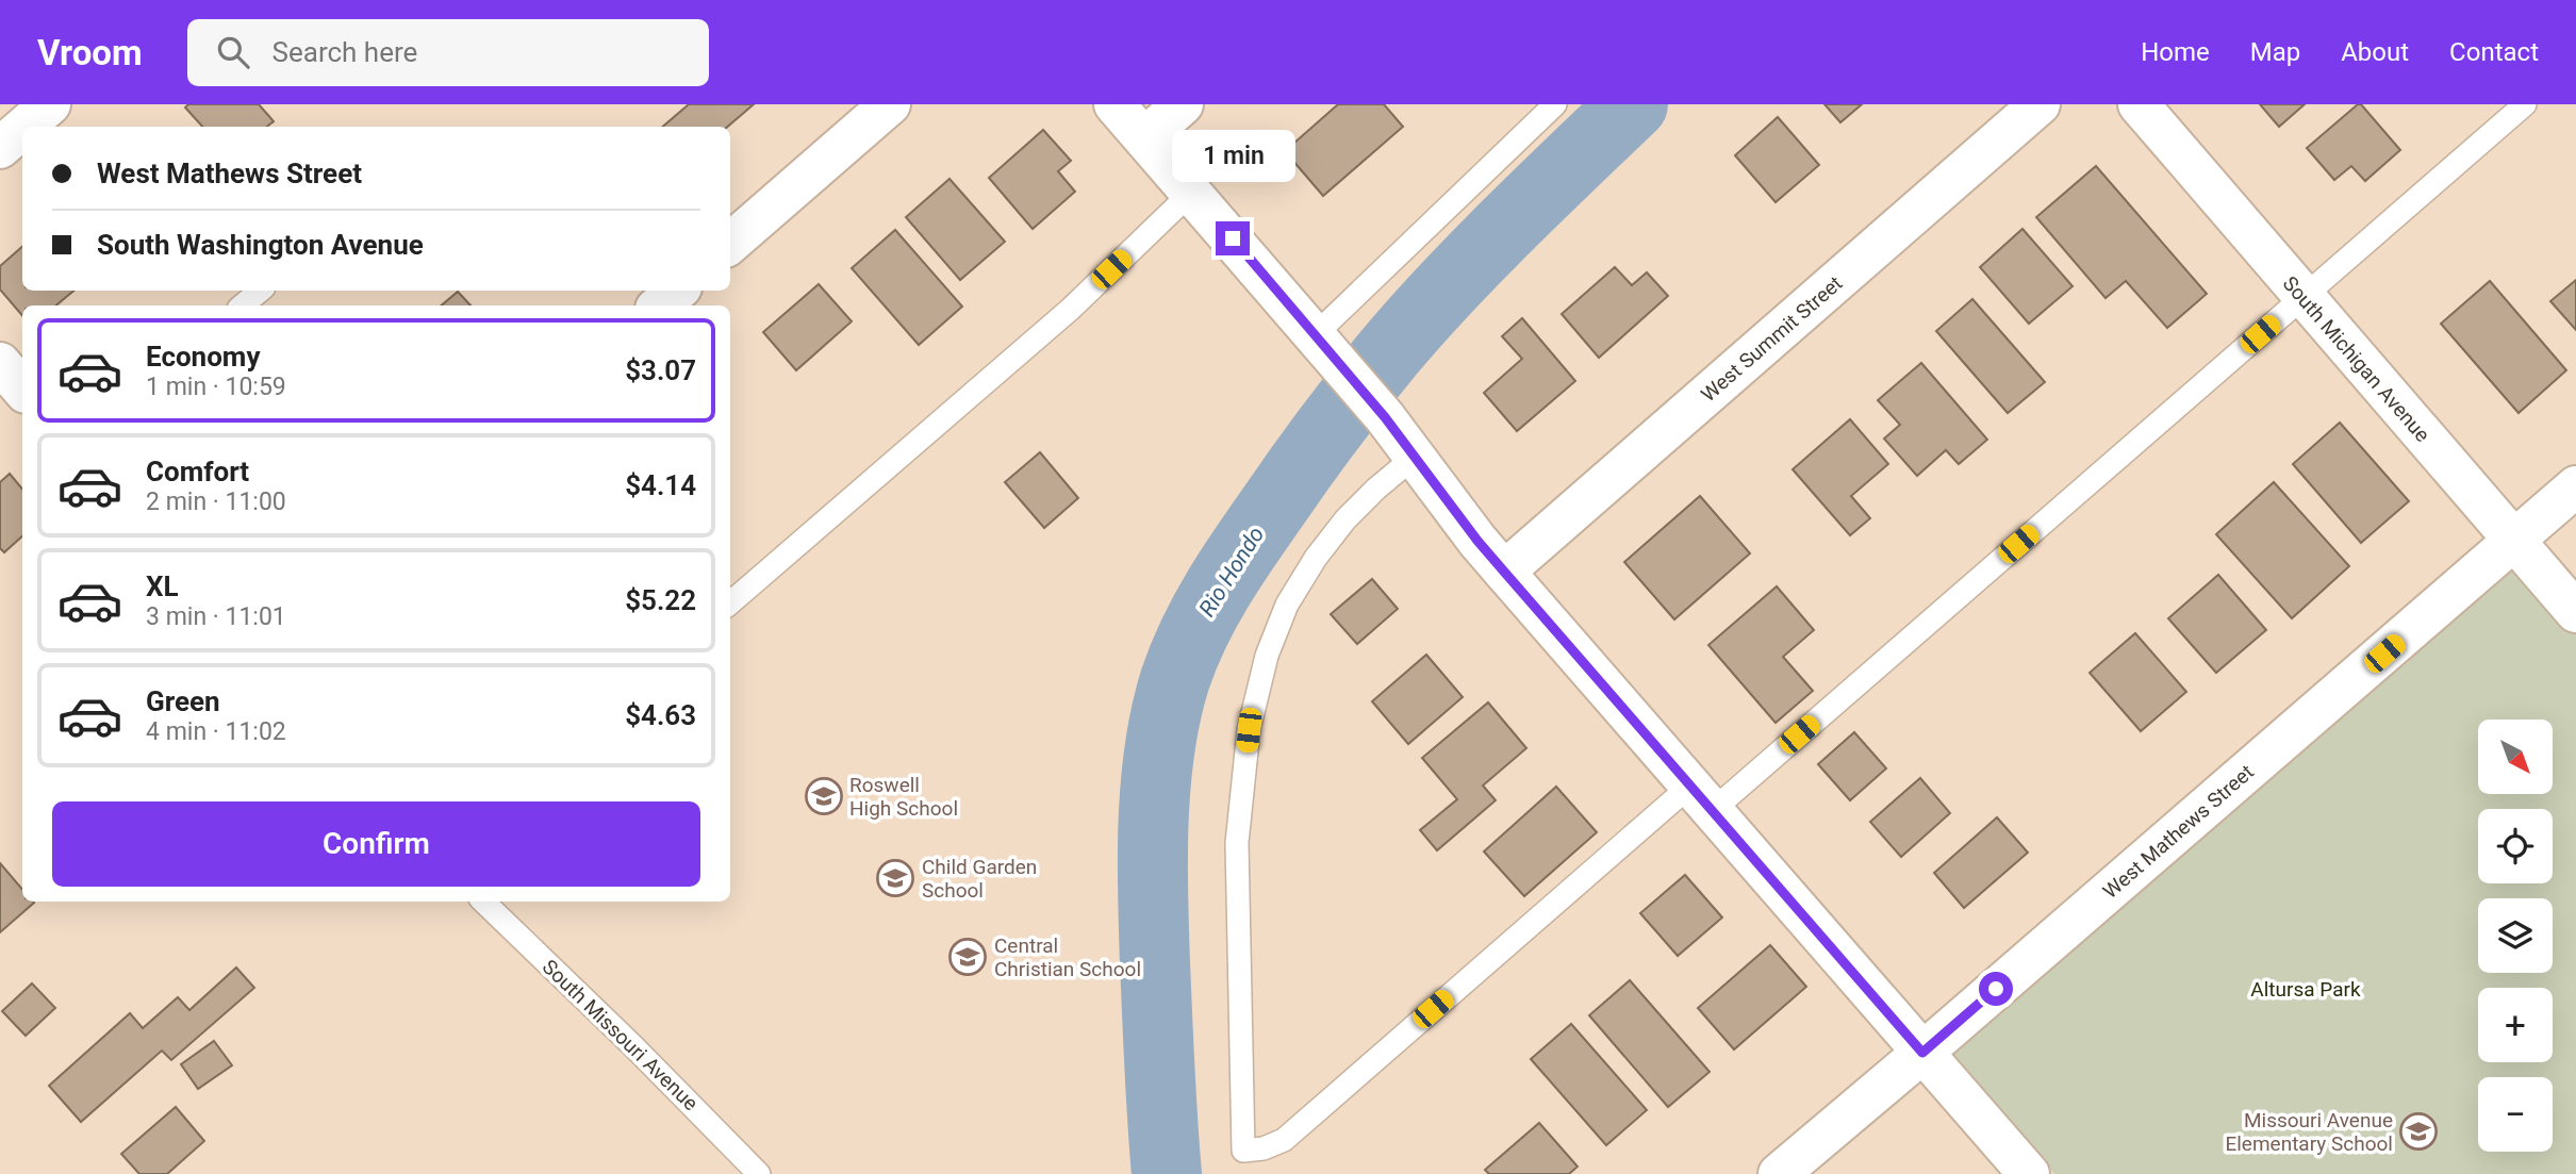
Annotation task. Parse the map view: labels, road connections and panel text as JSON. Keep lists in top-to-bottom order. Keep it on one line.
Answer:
{"streets":{"street":["West Summit Street","South Michigan Avenue","West Mathews Street"],"lane":["South Missouri Avenue"]},"crossings":[["South Michigan Avenue","West Mathews Street"]],"water":["Rio Hondo"],"parks":["Altursa Park"],"places":{"school or university":["Roswell High School","Child Garden School","Central Christian School","Missouri Avenue Elementary School"]},"north":"bottom right","page":{"header":"Vroom","search":"Search here","nav":["Home","Map","About","Contact"],"banner":["West Mathews Street","South Washington Avenue"],"bubble":"1 min","list":[{"name":"Economy","note":"1 min · 10:59","value":"$3.07"},{"name":"Comfort","note":"2 min · 11:00","value":"$4.14"},{"name":"XL","note":"3 min · 11:01","value":"$5.22"},{"name":"Green","note":"4 min · 11:02","value":"$4.63"}],"map_buttons":["+","−"],"buttons":"Confirm"}}
